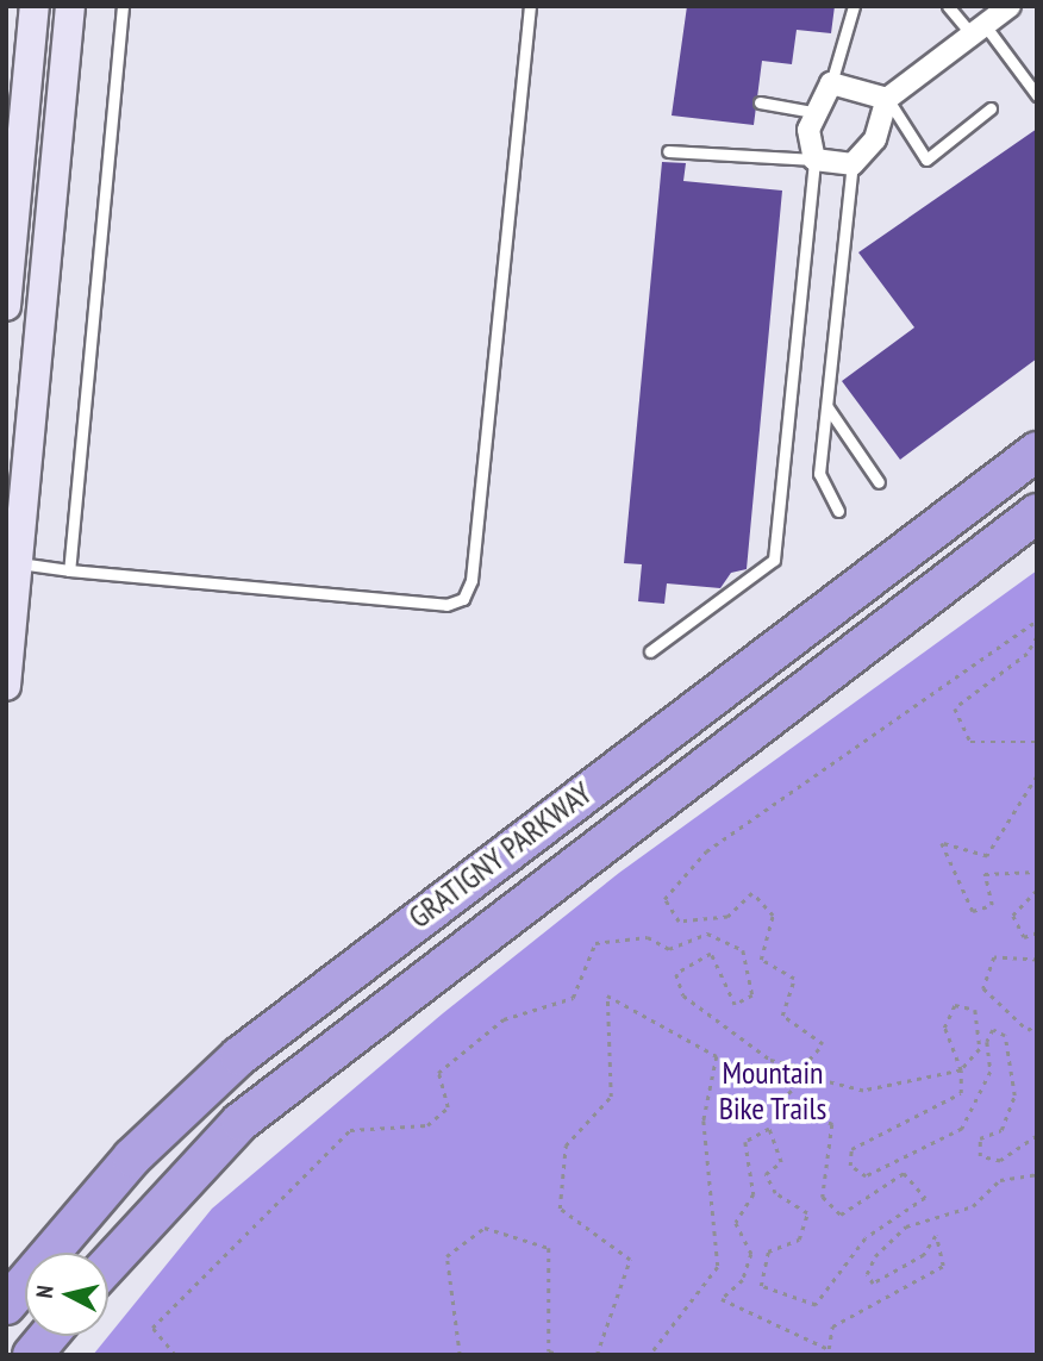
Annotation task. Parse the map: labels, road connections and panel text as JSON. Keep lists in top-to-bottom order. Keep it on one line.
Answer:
{"streets":{"highway":["GRATIGNY PARKWAY"]},"parks":["Mountain Bike Trails"],"north":"left"}
